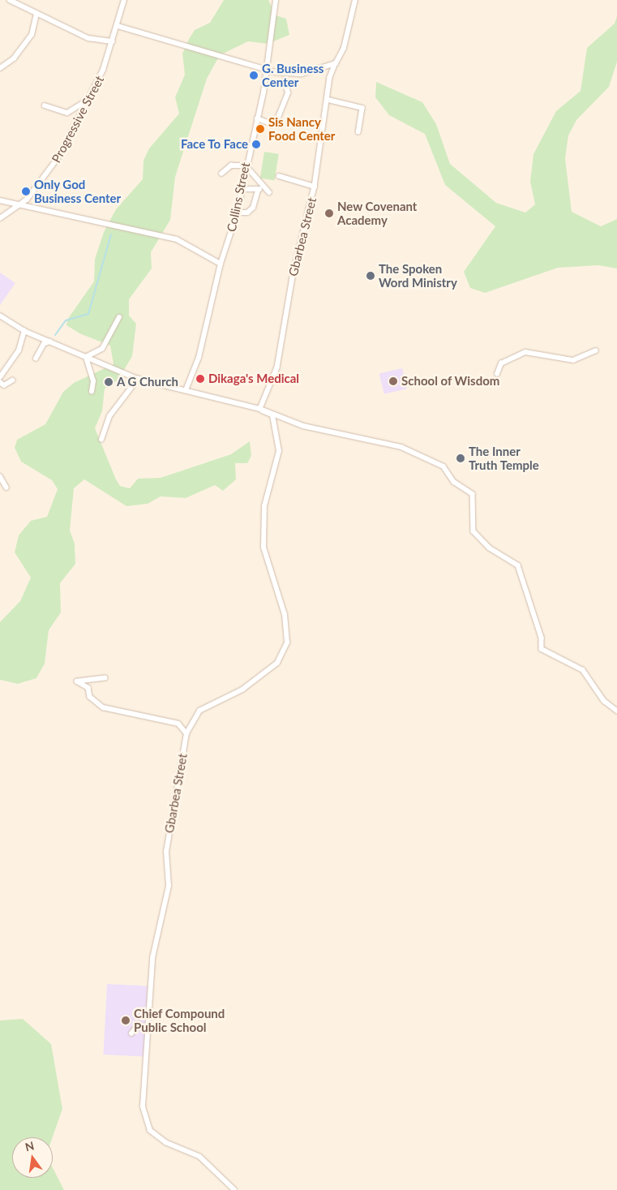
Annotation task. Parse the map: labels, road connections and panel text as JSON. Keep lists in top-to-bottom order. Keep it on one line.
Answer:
{"streets":{"street":["Progressive Street","Collins Street","Gbarbea Street"]},"places":["G. Business Center","Sis Nancy Food Center","Face To Face","Only God Business Center","New Covenant Academy","The Spoken Word Ministry","Dikaga's Medical","School of Wisdom","A G Church","The Inner Truth Temple","Chief Compound Public School"],"north":"top"}
